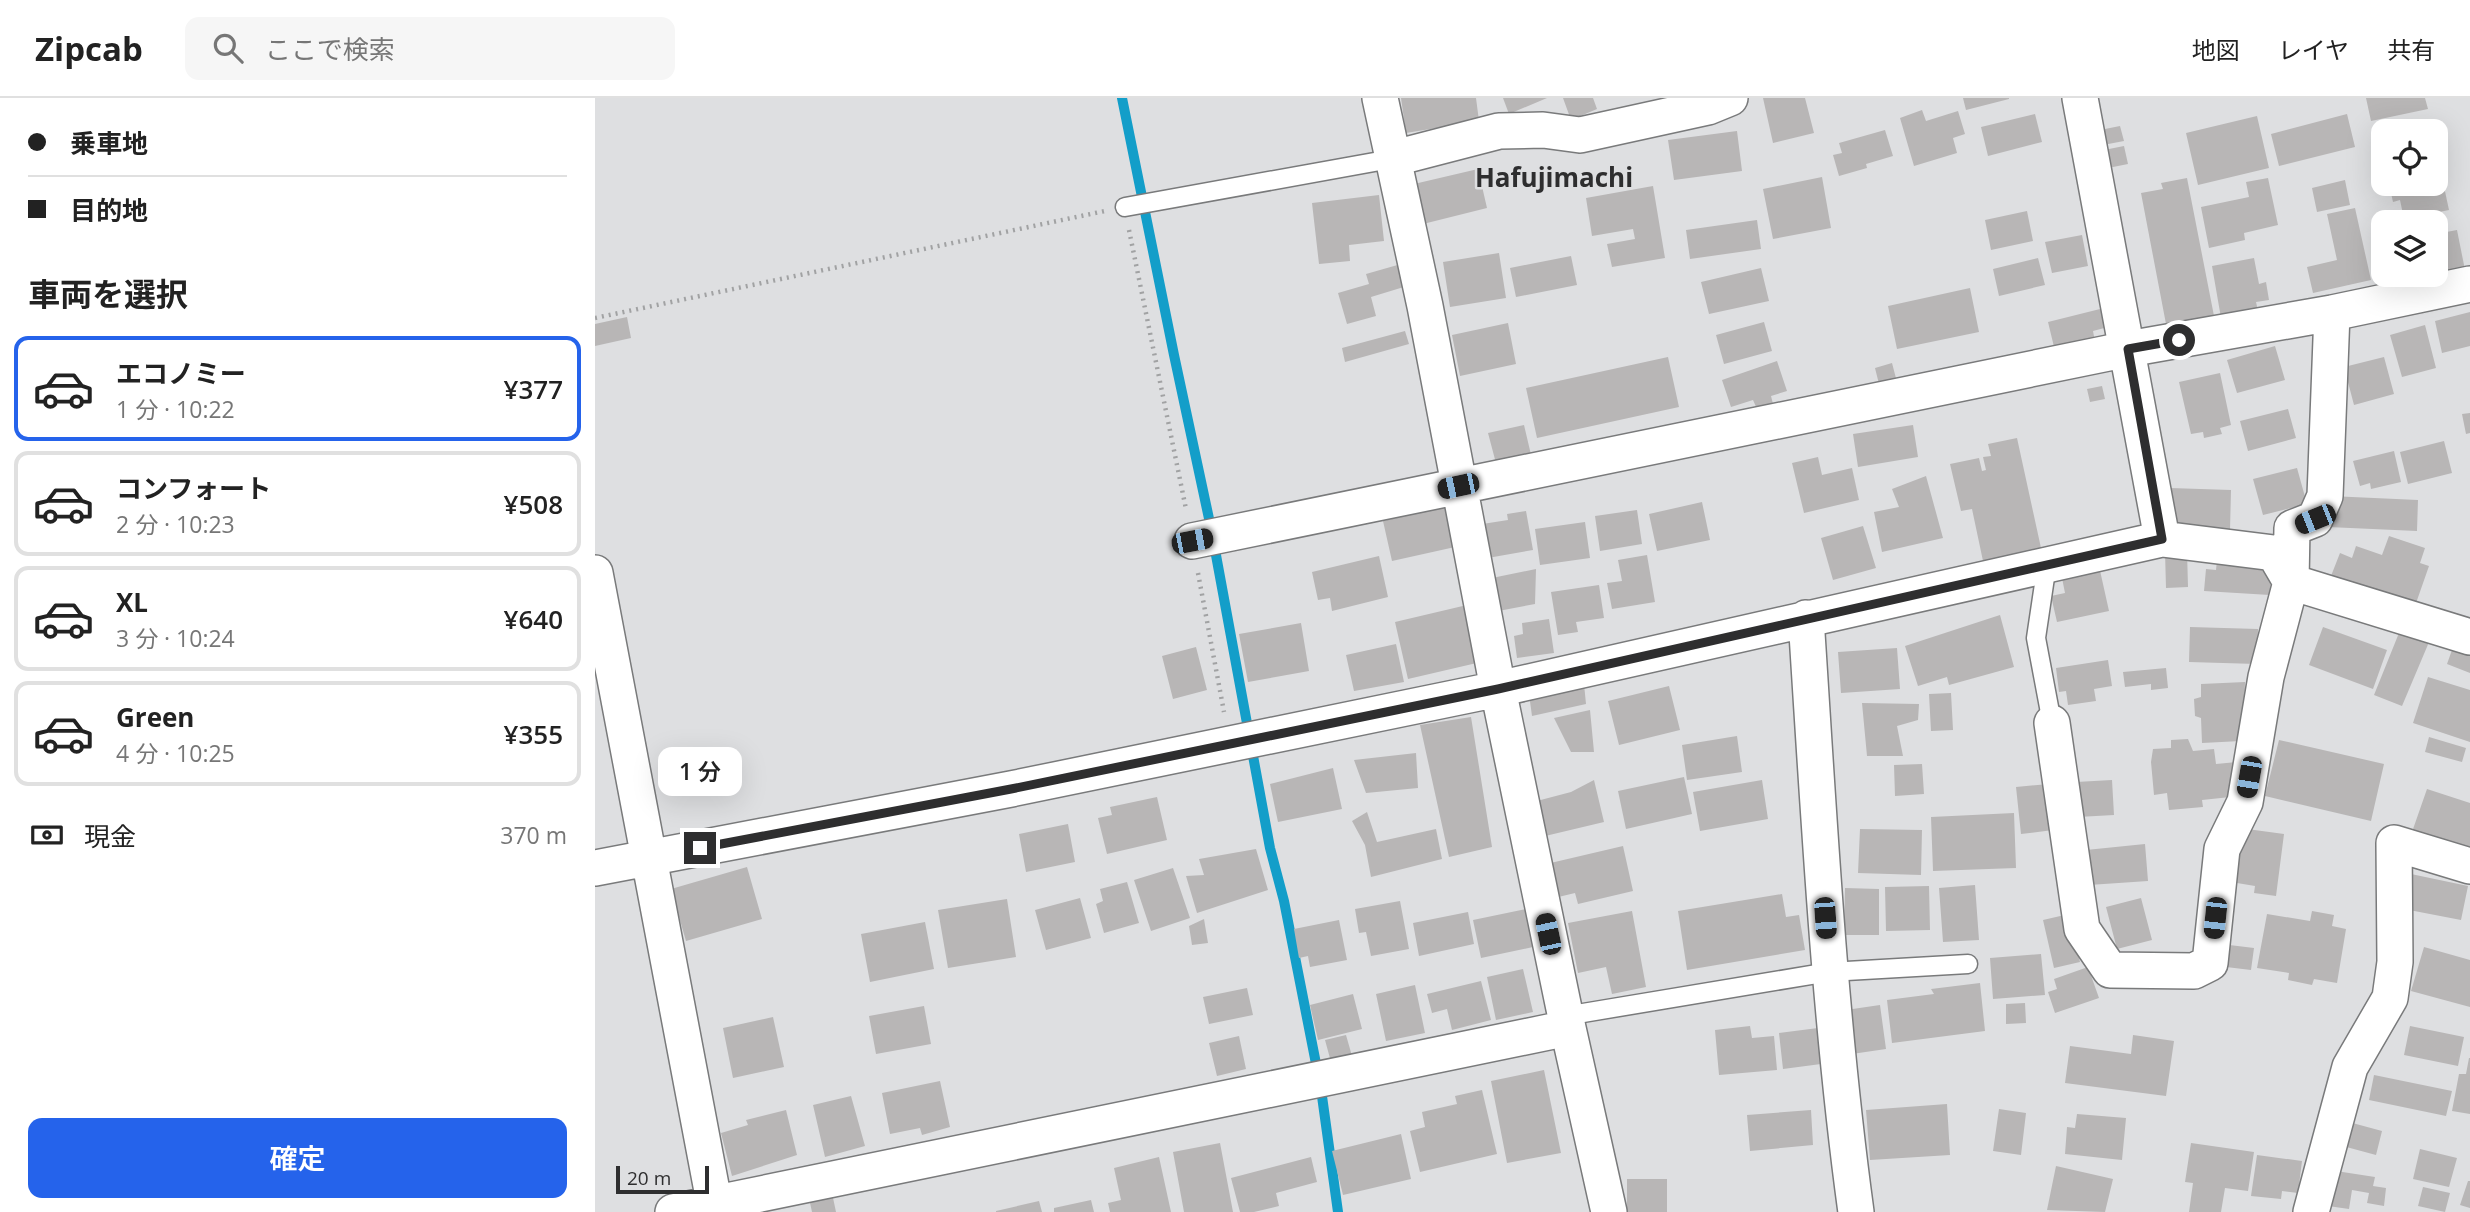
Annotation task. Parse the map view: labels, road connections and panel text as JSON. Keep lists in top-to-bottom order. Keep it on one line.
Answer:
{"districts":["Hafujimachi"],"scale_bar":"20 m","page":{"header":"Zipcab","search":"ここで検索","nav":["地図","レイヤ","共有"],"banner":["乗車地","目的地"],"heading":"車両を選択","list":[{"name":"エコノミー","note":"1 分 · 10:22","value":"¥377"},{"name":"コンフォート","note":"2 分 · 10:23","value":"¥508"},{"name":"XL","note":"3 分 · 10:24","value":"¥640"},{"name":"Green","note":"4 分 · 10:25","value":"¥355"}],"bubble":"1 分","pay":["現金","370 m"],"buttons":"確定","scale":"20 m"}}
